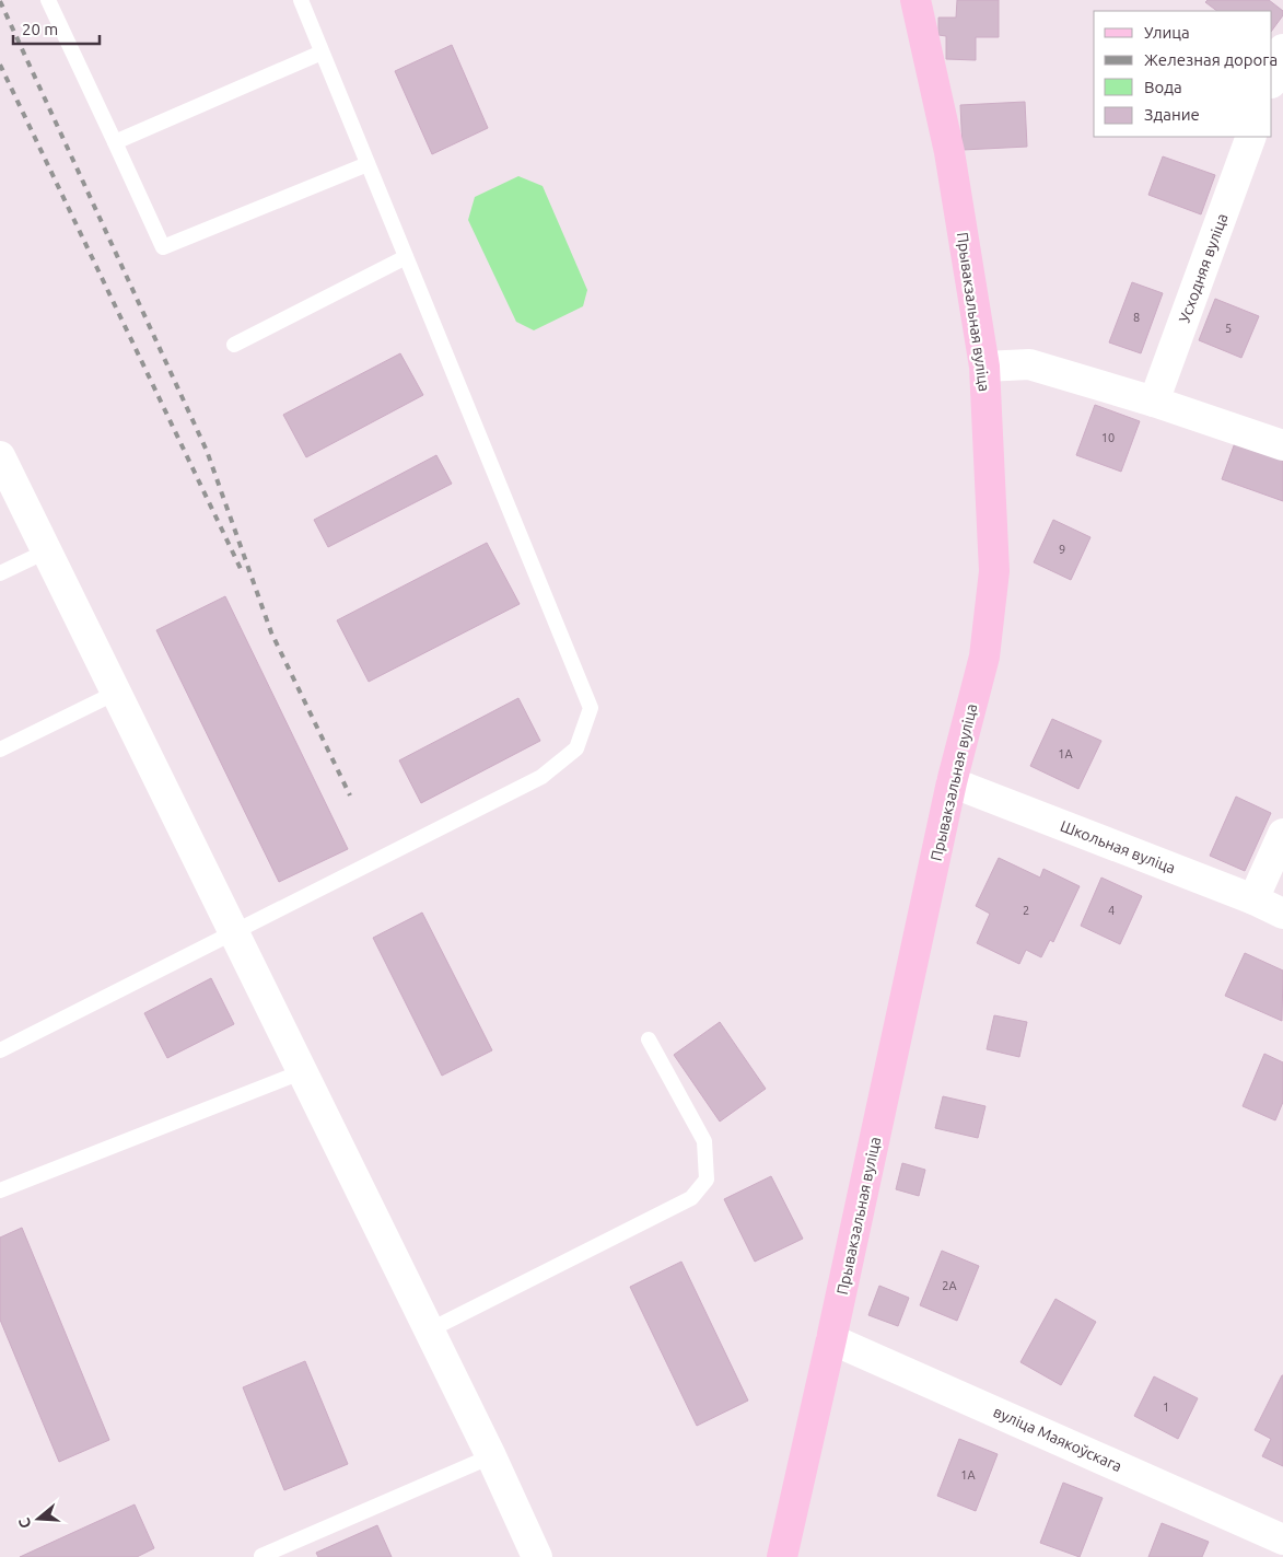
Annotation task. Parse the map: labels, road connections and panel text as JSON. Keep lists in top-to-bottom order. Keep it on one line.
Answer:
{"streets":{"street":["Усходняя вуліца","Прывакзальная вуліца","Школьная вуліца","вуліца Маякоўскага"]},"crossings":[["Прывакзальная вуліца","Школьная вуліца"],["Прывакзальная вуліца","вуліца Маякоўскага"]],"house_numbers":["8","5","10","9","1А","2","4","2А","1","1А"],"legend":["Улица","Железная дорога","Вода","Здание"],"scale_bar":"20 m","north":"left"}
